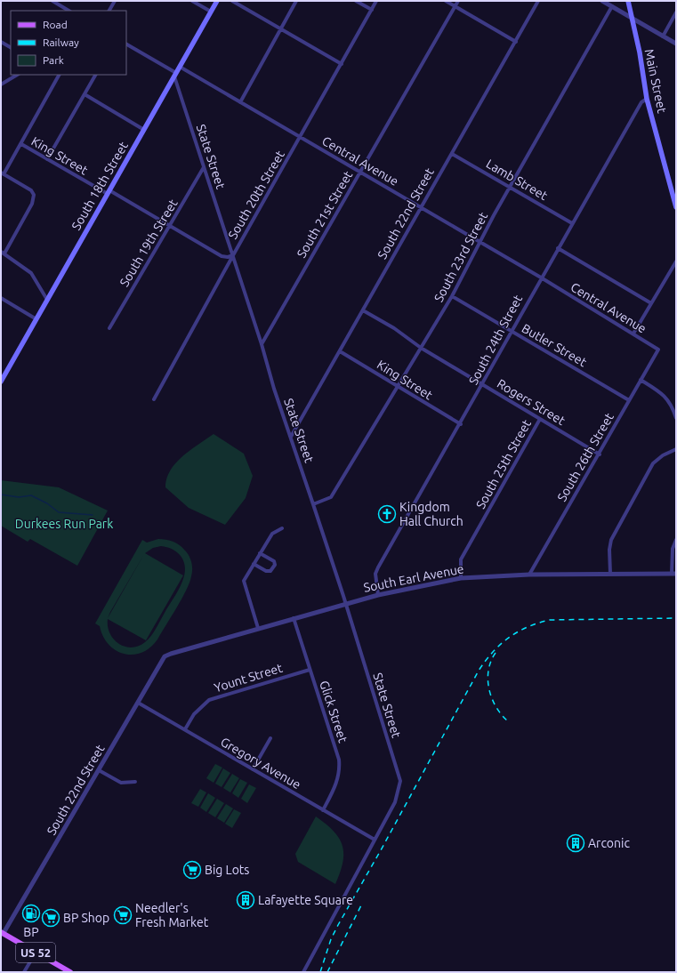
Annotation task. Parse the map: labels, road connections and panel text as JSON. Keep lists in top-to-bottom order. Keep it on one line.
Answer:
{"streets":{"main road":["Main Street","South 18th Street","US 52"],"street":["King Street","State Street","Central Avenue","Lamb Street","South 20th Street","South 22nd Street","South 21st Street","South 19th Street","South 23rd Street","South 24th Street","Butler Street","Rogers Street","South 26th Street","South 25th Street","South Earl Avenue","Yount Street","Glick Street","Gregory Avenue"]},"crossings":[["Main Street","South 24th Street"],["King Street","State Street"],["King Street","South 18th Street"],["King Street","South 20th Street"],["King Street","South 22nd Street"],["King Street","South 19th Street"],["King Street","South 23rd Street"],["King Street","South 24th Street"],["State Street","South 18th Street"],["State Street","South 20th Street"],["State Street","South 22nd Street"],["State Street","South 21st Street"],["State Street","South 19th Street"],["State Street","South 23rd Street"],["State Street","South Earl Avenue"],["State Street","Gregory Avenue"],["Central Avenue","South 18th Street"],["Central Avenue","South 20th Street"],["Central Avenue","South 22nd Street"],["Central Avenue","South 21st Street"],["Central Avenue","South 23rd Street"],["Central Avenue","South 24th Street"],["Central Avenue","South 26th Street"],["Lamb Street","South 22nd Street"],["Lamb Street","South 23rd Street"],["Lamb Street","South 24th Street"],["South 22nd Street","Rogers Street"],["South 22nd Street","South Earl Avenue"],["South 22nd Street","Gregory Avenue"],["South 22nd Street","US 52"],["South 23rd Street","Butler Street"],["South 23rd Street","Rogers Street"],["South 24th Street","Butler Street"],["South 24th Street","Rogers Street"],["South 24th Street","South Earl Avenue"],["Butler Street","South 26th Street"],["Rogers Street","South 26th Street"],["Rogers Street","South 25th Street"],["South 26th Street","South Earl Avenue"],["South 25th Street","South Earl Avenue"],["South Earl Avenue","Glick Street"],["Yount Street","Glick Street"],["Yount Street","Gregory Avenue"],["Glick Street","Gregory Avenue"]],"parks":["Durkees Run Park"],"places":{"church":["Kingdom Hall Church"],"building":["Arconic","Lafayette Square"],"supermarket":["Big Lots","Needler's Fresh Market","BP Shop"],"fuel station":["BP"]},"legend":["Road","Railway","Park"]}
